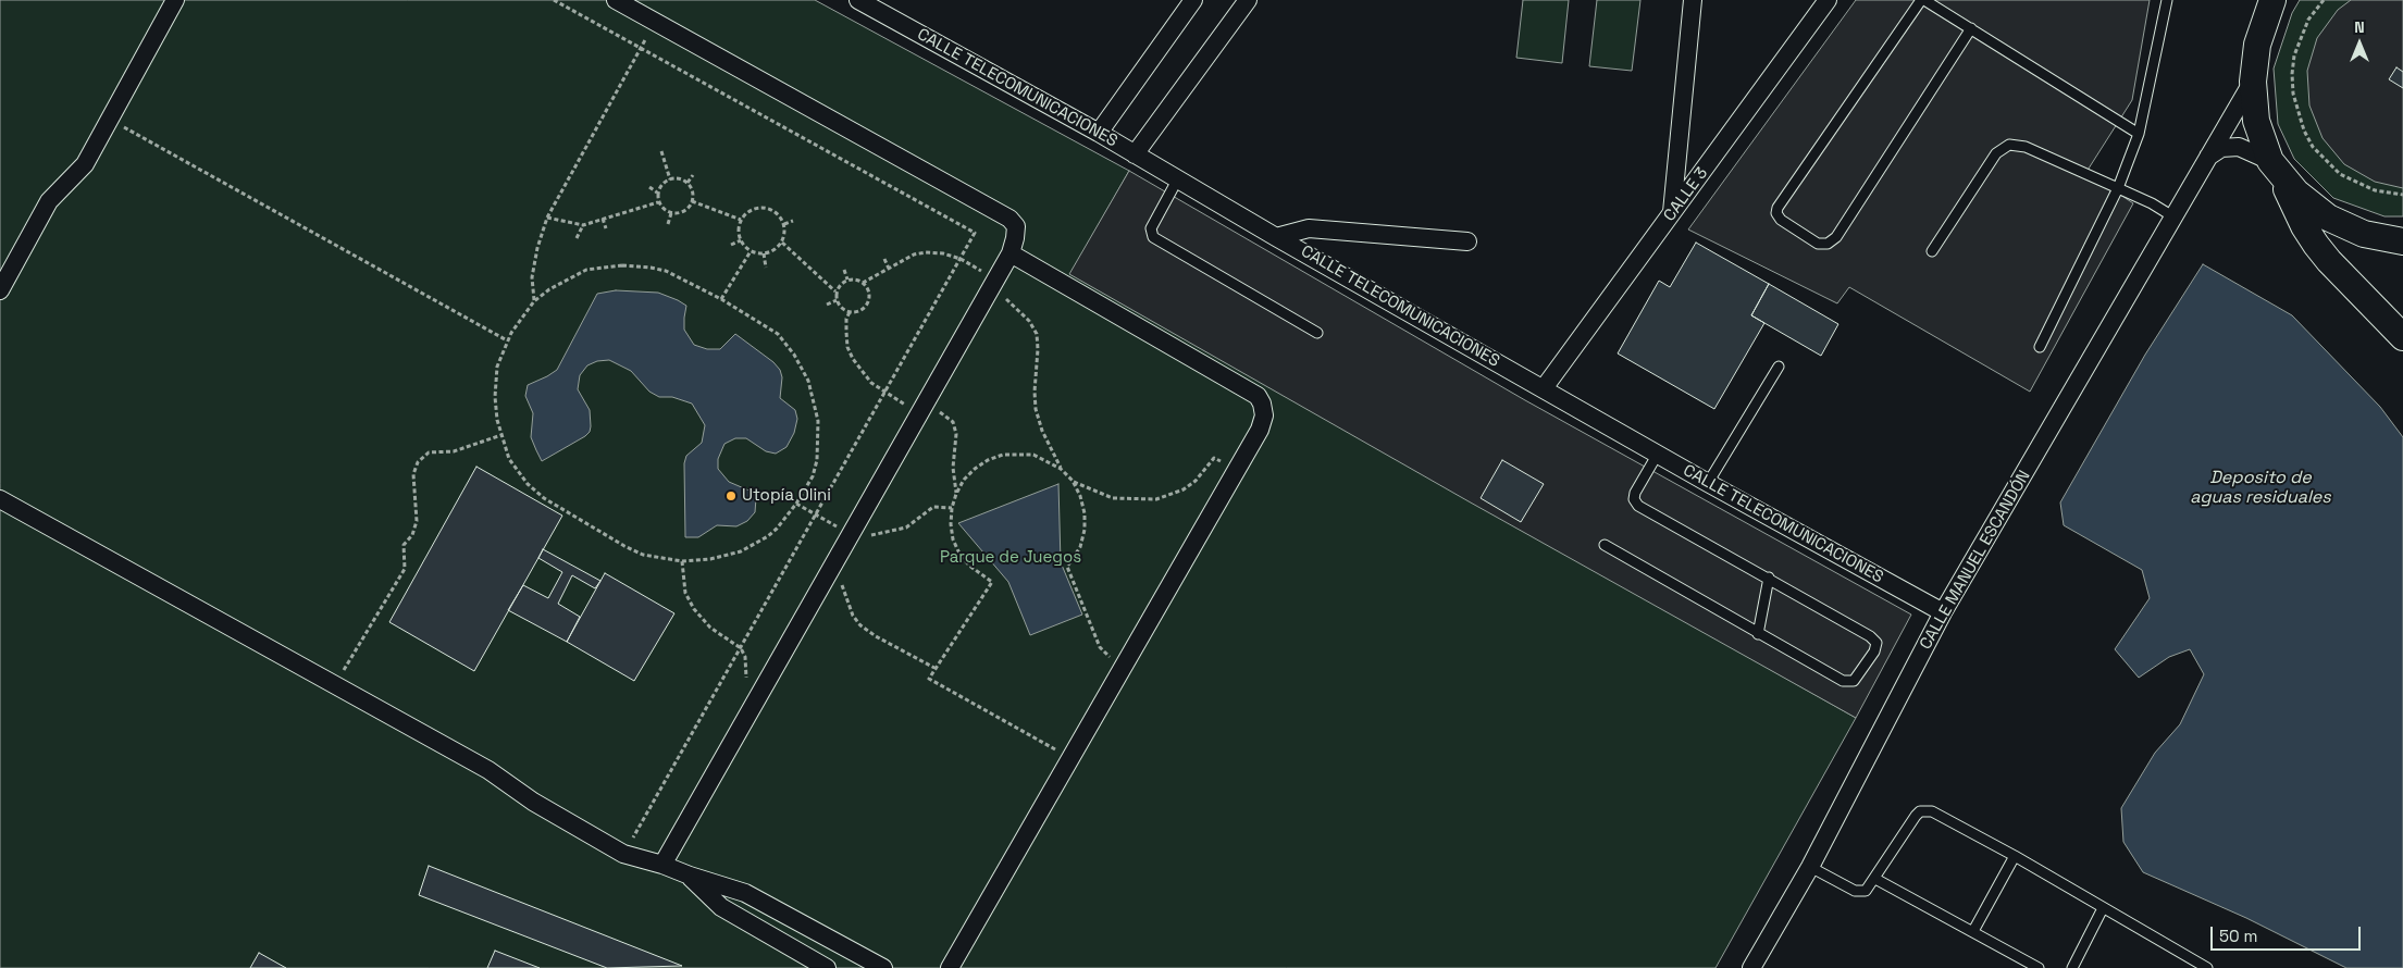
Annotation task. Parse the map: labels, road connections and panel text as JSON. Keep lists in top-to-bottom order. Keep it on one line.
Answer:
{"streets":{"street":["CALLE TELECOMUNICACIONES","CALLE 3","CALLE MANUEL ESCANDÓN"]},"crossings":[["CALLE TELECOMUNICACIONES","CALLE 3"],["CALLE TELECOMUNICACIONES","CALLE MANUEL ESCANDÓN"]],"water":["Deposito de aguas residuales"],"parks":["Parque de Juegos"],"places":["Utopía Olini"],"scale_bar":"50 m","north":"top"}
